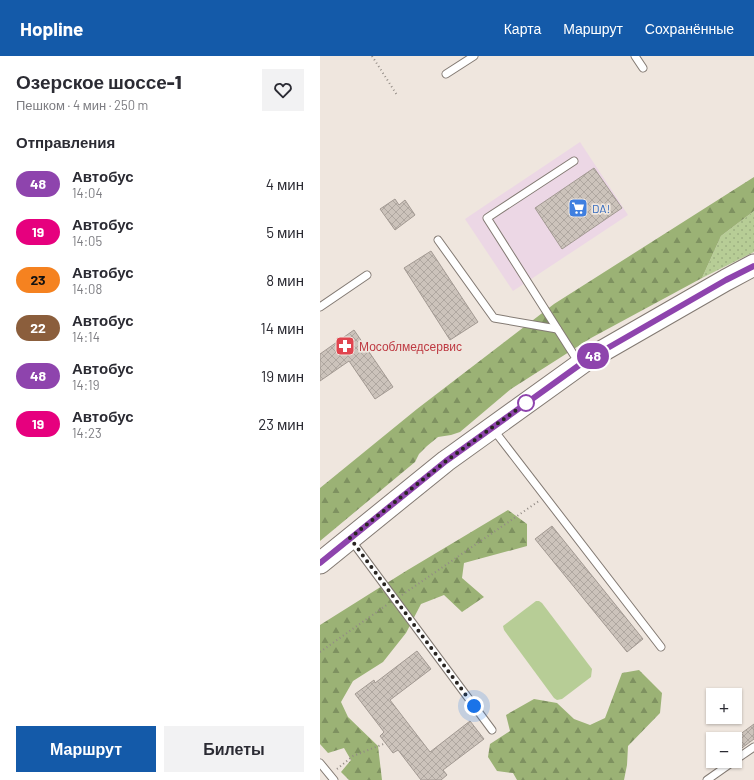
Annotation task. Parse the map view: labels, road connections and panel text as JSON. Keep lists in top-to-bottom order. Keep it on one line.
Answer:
{"places":{"supermarket":["DA!"],"pharmacy":["Мособлмедсервис"]},"lines":["bus line 48"],"page":{"header":"Hopline","nav":["Карта","Маршрут","Сохранённые"],"heading":[["Озерское шоссе-1","Пешком · 4 мин · 250 m"],"Отправления"],"on_map":"48","list":[{"mark":"48","name":"Автобус","note":"14:04","value":"4 мин"},{"mark":"19","name":"Автобус","note":"14:05","value":"5 мин"},{"mark":"23","name":"Автобус","note":"14:08","value":"8 мин"},{"mark":"22","name":"Автобус","note":"14:14","value":"14 мин"},{"mark":"48","name":"Автобус","note":"14:19","value":"19 мин"},{"mark":"19","name":"Автобус","note":"14:23","value":"23 мин"}],"map_buttons":["+","−"],"buttons":["Маршрут","Билеты"]}}
